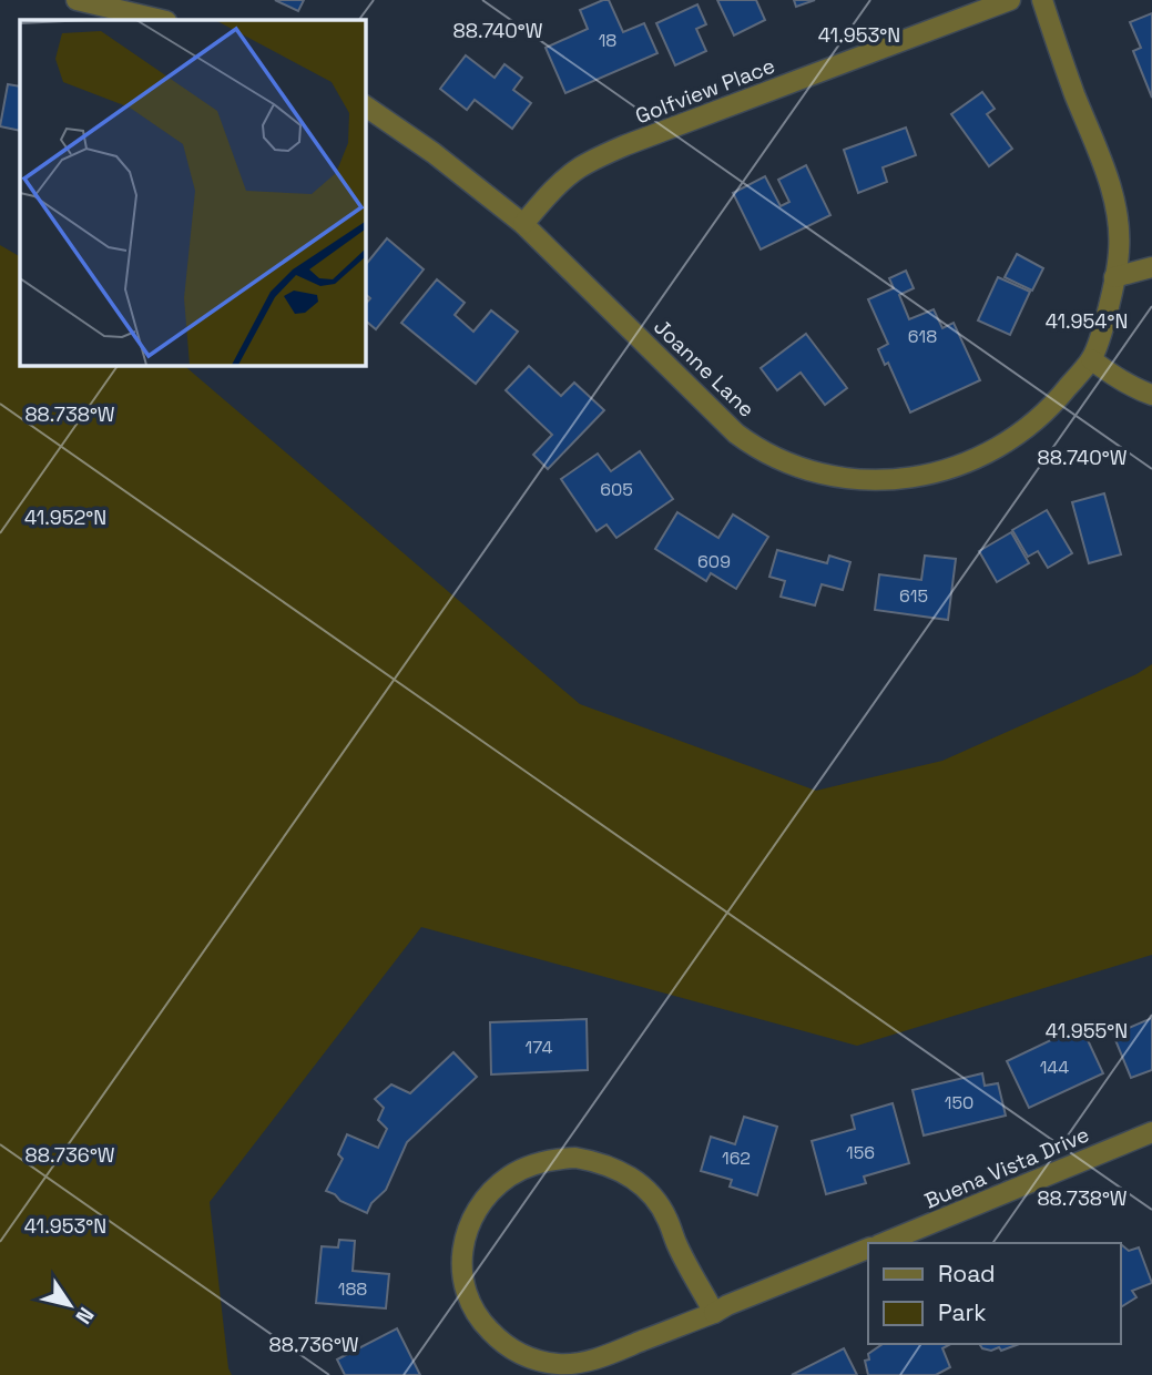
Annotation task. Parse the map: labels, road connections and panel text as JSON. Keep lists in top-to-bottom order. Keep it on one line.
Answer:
{"streets":{"street":["Golfview Place","Joanne Lane","Buena Vista Drive"]},"crossings":[["Golfview Place","Joanne Lane"]],"house_numbers":["18","618","605","609","615","174","144","150","156","162","188"],"legend":["Road","Park"],"north":"bottom right","coordinates":["88.740°W","41.953°N","41.954°N","88.738°W","41.952°N","41.955°N","88.736°W"]}
